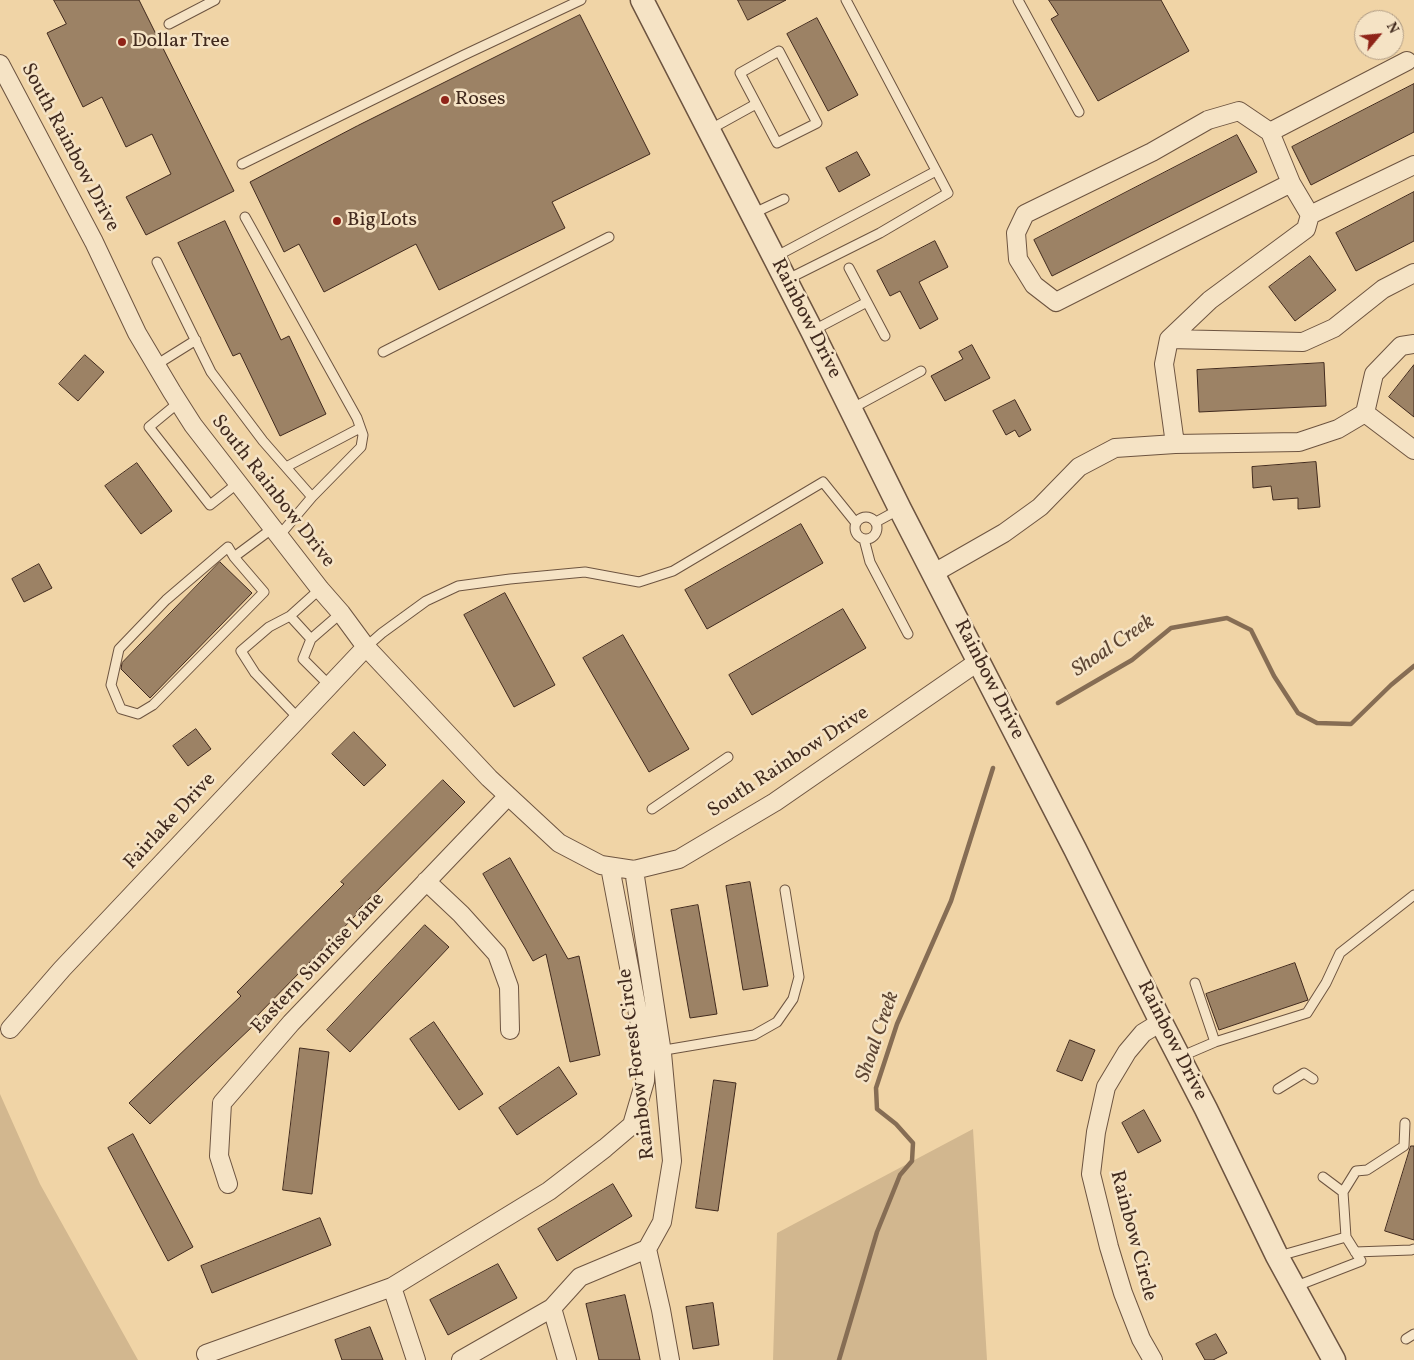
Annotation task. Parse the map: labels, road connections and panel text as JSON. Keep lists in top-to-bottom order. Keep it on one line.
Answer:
{"streets":{"street":["South Rainbow Drive","Rainbow Drive","Fairlake Drive","Eastern Sunrise Lane","Rainbow Forest Circle","Rainbow Circle"]},"crossings":[["South Rainbow Drive","Rainbow Drive"],["South Rainbow Drive","Fairlake Drive"],["South Rainbow Drive","Eastern Sunrise Lane"],["South Rainbow Drive","Rainbow Forest Circle"],["Rainbow Drive","Rainbow Circle"]],"water":["Shoal Creek"],"places":["Dollar Tree","Roses","Big Lots"],"north":"top right"}
